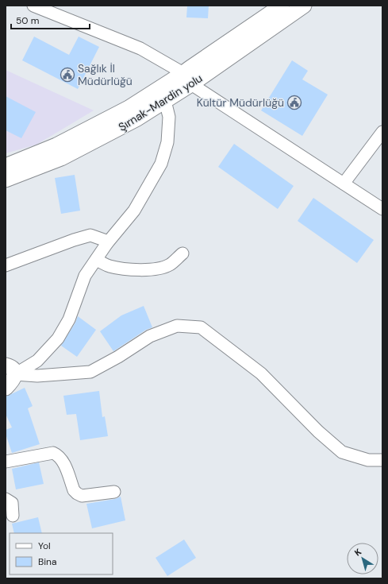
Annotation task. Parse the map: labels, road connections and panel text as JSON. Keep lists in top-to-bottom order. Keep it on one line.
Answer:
{"streets":{"street":["Şırnak-Mardin yolu"]},"places":{"public building":["Sağlık İl Müdürlüğü","Kültür Müdürlüğü"]},"legend":["Yol","Bina"],"scale_bar":"50 m","north":"top left"}
